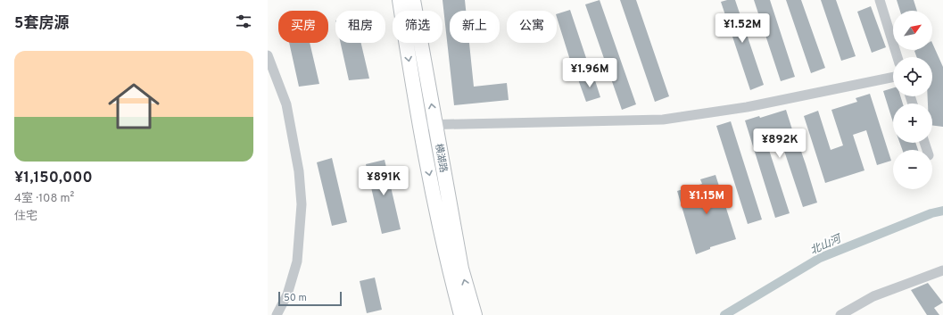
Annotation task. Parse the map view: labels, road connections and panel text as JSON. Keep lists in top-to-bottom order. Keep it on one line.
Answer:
{"streets":{"highway":["横湖路"]},"water":["北山河"],"scale_bar":"50 m","north":"top right","page":{"heading":"5套房源","map_buttons":["+","−"],"chip":["买房","租房","筛选","新上","公寓"],"price":["¥1.52M","¥1.96M","¥892K","¥891K","¥1.15M"],"list":[{"name":"¥1,150,000","note":"4室 · 108 m² · 住宅"}],"scale":"50 m"}}
